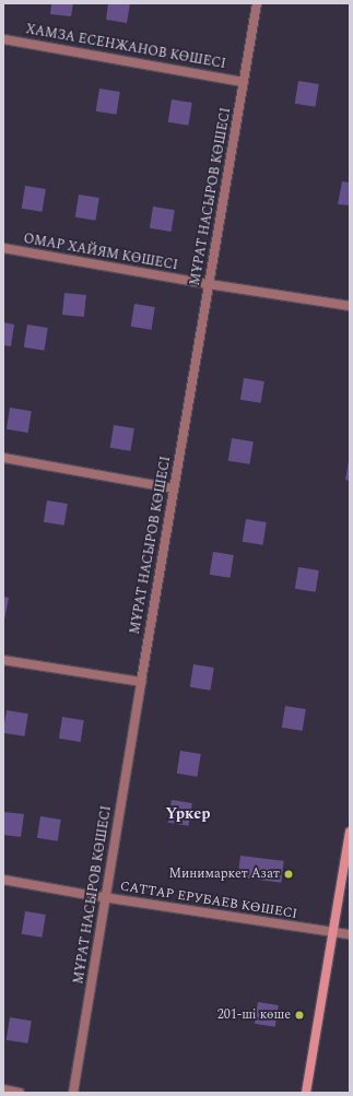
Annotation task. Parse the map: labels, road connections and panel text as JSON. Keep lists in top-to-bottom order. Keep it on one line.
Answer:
{"streets":{"street":["ХАМЗА ЕСЕНЖАНОВ КӨШЕСІ","МҰРАТ НАСЫРОВ КӨШЕСІ","ОМАР ХАЙЯМ КӨШЕСІ","САТТАР ЕРУБАЕВ КӨШЕСІ"]},"crossings":[["ХАМЗА ЕСЕНЖАНОВ КӨШЕСІ","МҰРАТ НАСЫРОВ КӨШЕСІ"],["МҰРАТ НАСЫРОВ КӨШЕСІ","ОМАР ХАЙЯМ КӨШЕСІ"],["МҰРАТ НАСЫРОВ КӨШЕСІ","САТТАР ЕРУБАЕВ КӨШЕСІ"]],"districts":["Үркер"],"places":["Минимаркет Азат","201-ші көше"]}
